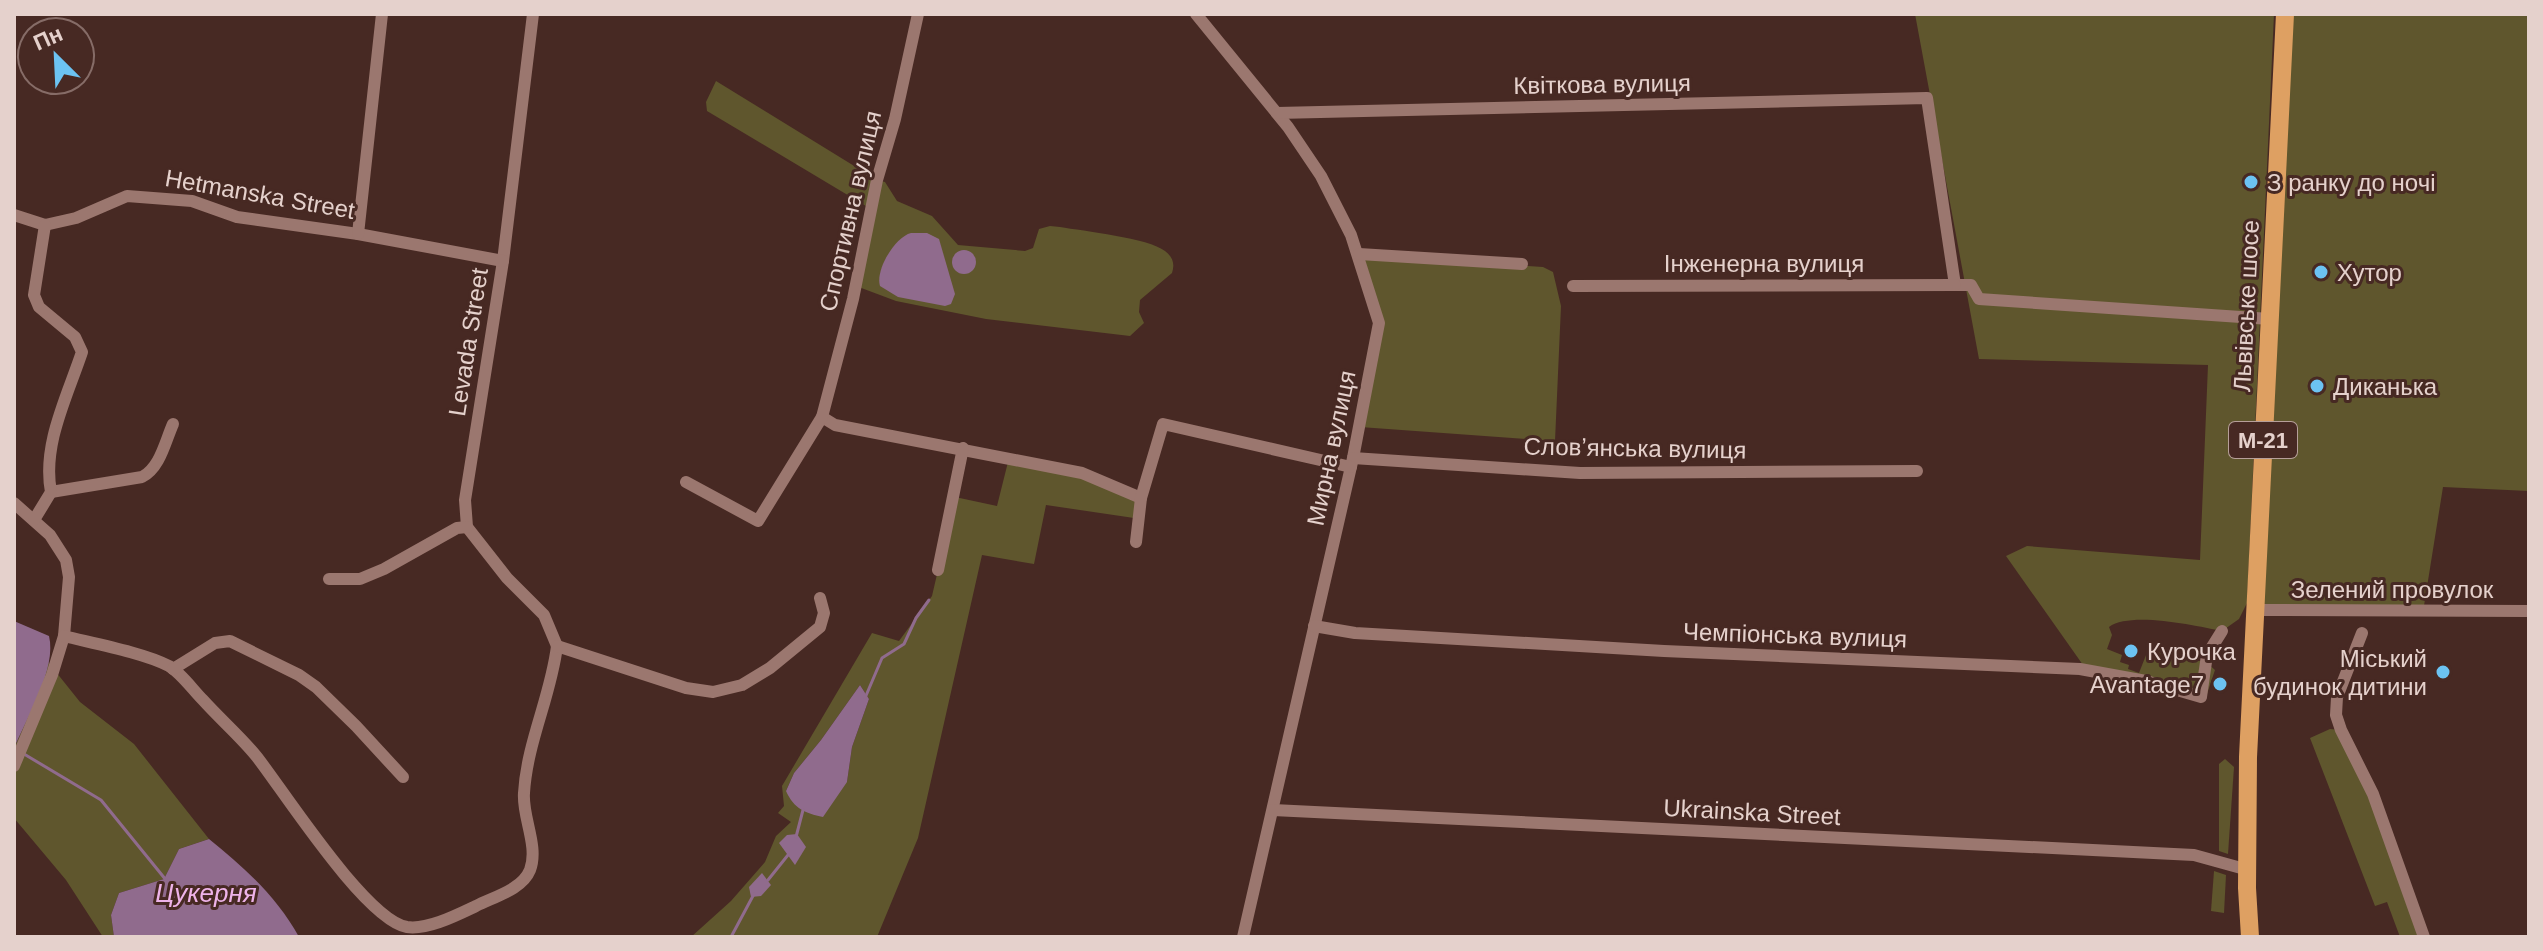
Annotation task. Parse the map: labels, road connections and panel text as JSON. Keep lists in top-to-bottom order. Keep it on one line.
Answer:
{"streets":{"highway":["Львівське шосе","М-21"],"street":["Квіткова вулиця","Hetmanska Street","Спортивна вулиця","Інженерна вулиця","Levada Street","Мирна вулиця","Словʼянська вулиця","Зелений провулок","Чемпіонська вулиця","Ukrainska Street"]},"crossings":[["Квіткова вулиця","Інженерна вулиця"],["Квіткова вулиця","Мирна вулиця"],["Hetmanska Street","Levada Street"],["Львівське шосе","М-21"],["Львівське шосе","Зелений провулок"],["М-21","Ukrainska Street"],["Мирна вулиця","Словʼянська вулиця"],["Мирна вулиця","Чемпіонська вулиця"],["Мирна вулиця","Ukrainska Street"]],"water":["Цукерня"],"places":["З ранку до ночі","Хутор","Диканька","Курочка","Міський будинок дитини","Avantage7"],"north":"top left"}
